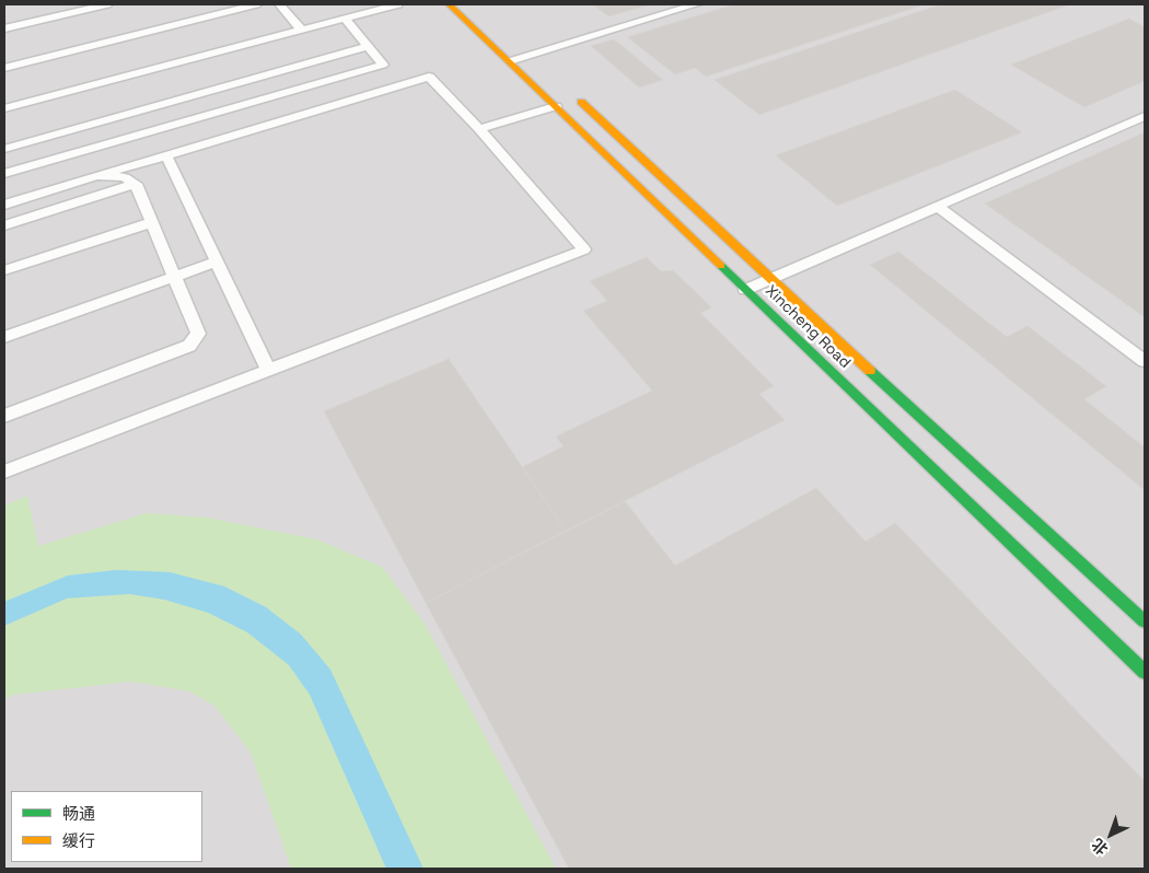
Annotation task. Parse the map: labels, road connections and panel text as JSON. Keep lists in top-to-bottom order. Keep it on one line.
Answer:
{"streets":{"street":["Xincheng Road"]},"legend":["畅通","缓行"],"north":"bottom left"}
